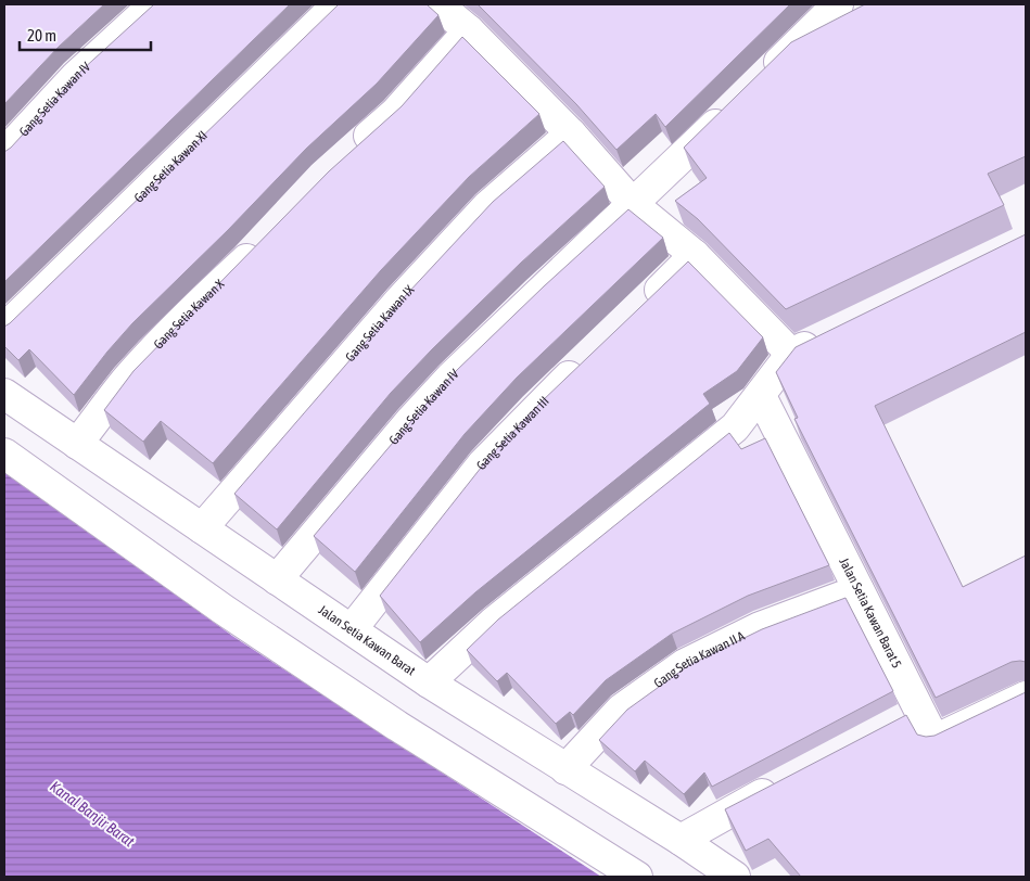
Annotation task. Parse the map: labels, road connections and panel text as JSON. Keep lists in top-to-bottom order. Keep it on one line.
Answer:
{"streets":{"street":["Gang Setia Kawan IV","Gang Setia Kawan XI","Gang Setia Kawan X","Gang Setia Kawan IX","Gang Setia Kawan III","Jalan Setia Kawan Barat 5","Jalan Setia Kawan Barat","Gang Setia Kawan II A"]},"crossings":[["Gang Setia Kawan IV","Jalan Setia Kawan Barat"],["Gang Setia Kawan X","Jalan Setia Kawan Barat"],["Gang Setia Kawan IX","Jalan Setia Kawan Barat"],["Gang Setia Kawan III","Jalan Setia Kawan Barat"],["Jalan Setia Kawan Barat 5","Gang Setia Kawan II A"],["Jalan Setia Kawan Barat","Gang Setia Kawan II A"]],"water":["Kanal Banjir Barat"],"scale_bar":"20 m"}
